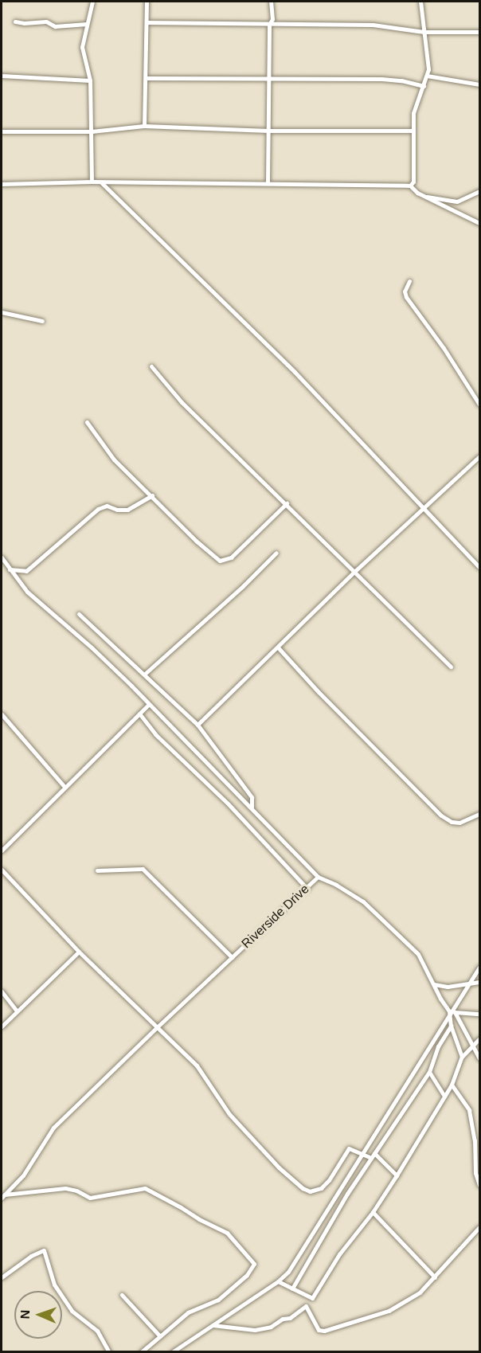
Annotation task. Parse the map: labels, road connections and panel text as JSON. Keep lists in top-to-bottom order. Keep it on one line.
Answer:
{"streets":{"street":["Riverside Drive"]},"north":"left"}
